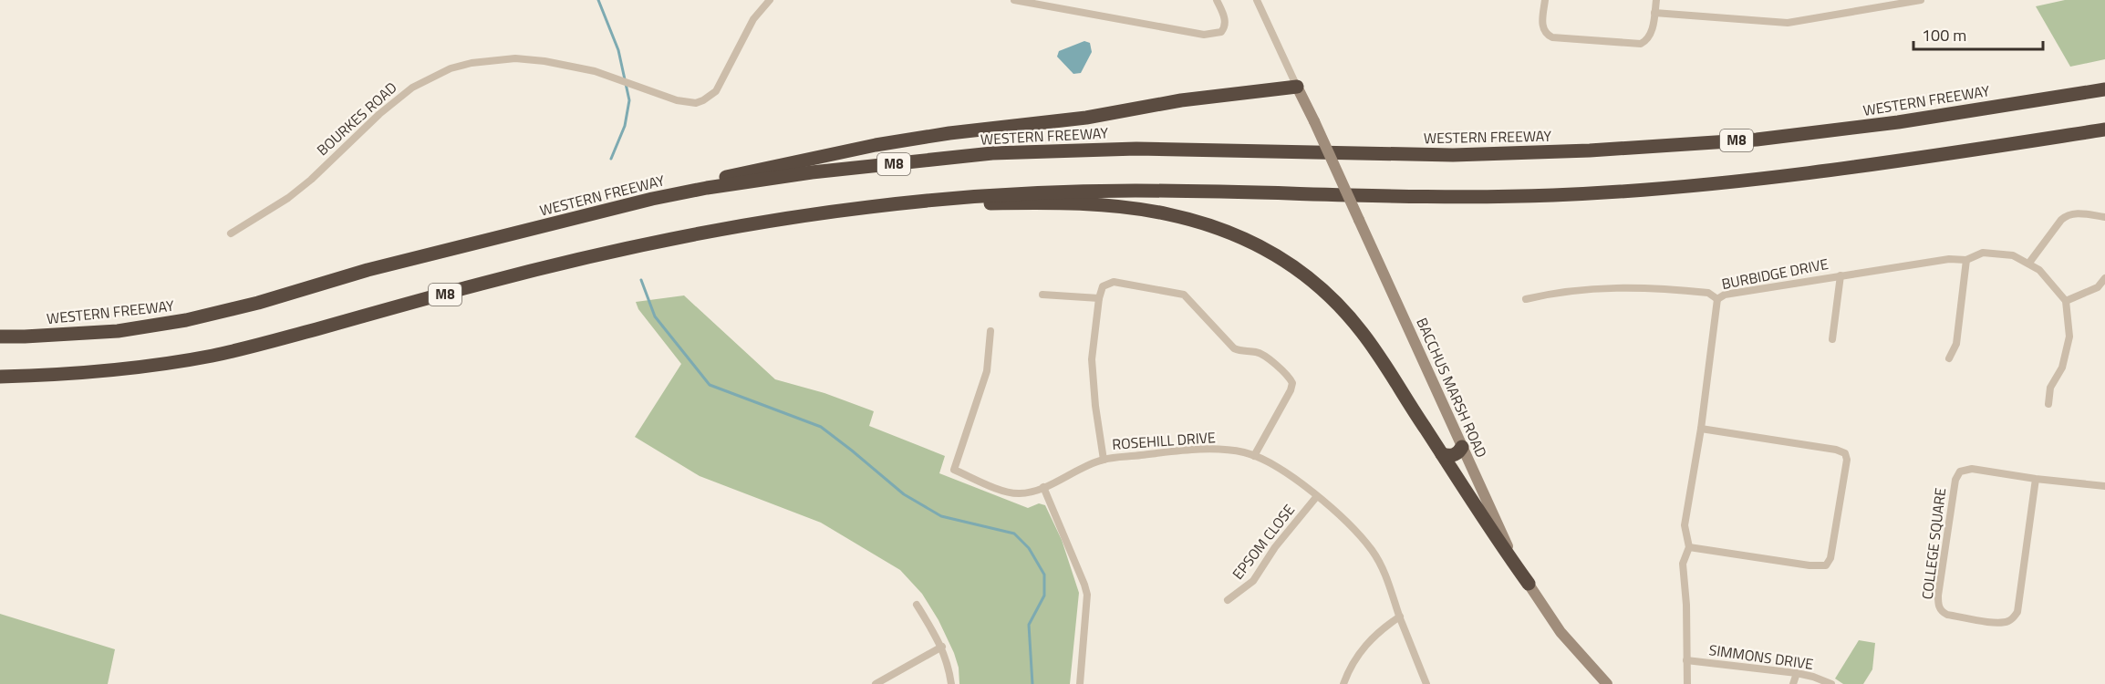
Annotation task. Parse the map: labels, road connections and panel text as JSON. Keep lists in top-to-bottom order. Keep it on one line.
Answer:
{"streets":{"highway":["WESTERN FREEWAY","M8"],"main road":["BACCHUS MARSH ROAD"],"street":["BOURKES ROAD","BURBIDGE DRIVE","ROSEHILL DRIVE","EPSOM CLOSE","COLLEGE SQUARE","SIMMONS DRIVE"]},"crossings":[["BURBIDGE DRIVE","SIMMONS DRIVE"],["ROSEHILL DRIVE","EPSOM CLOSE"]],"scale_bar":"100 m"}
